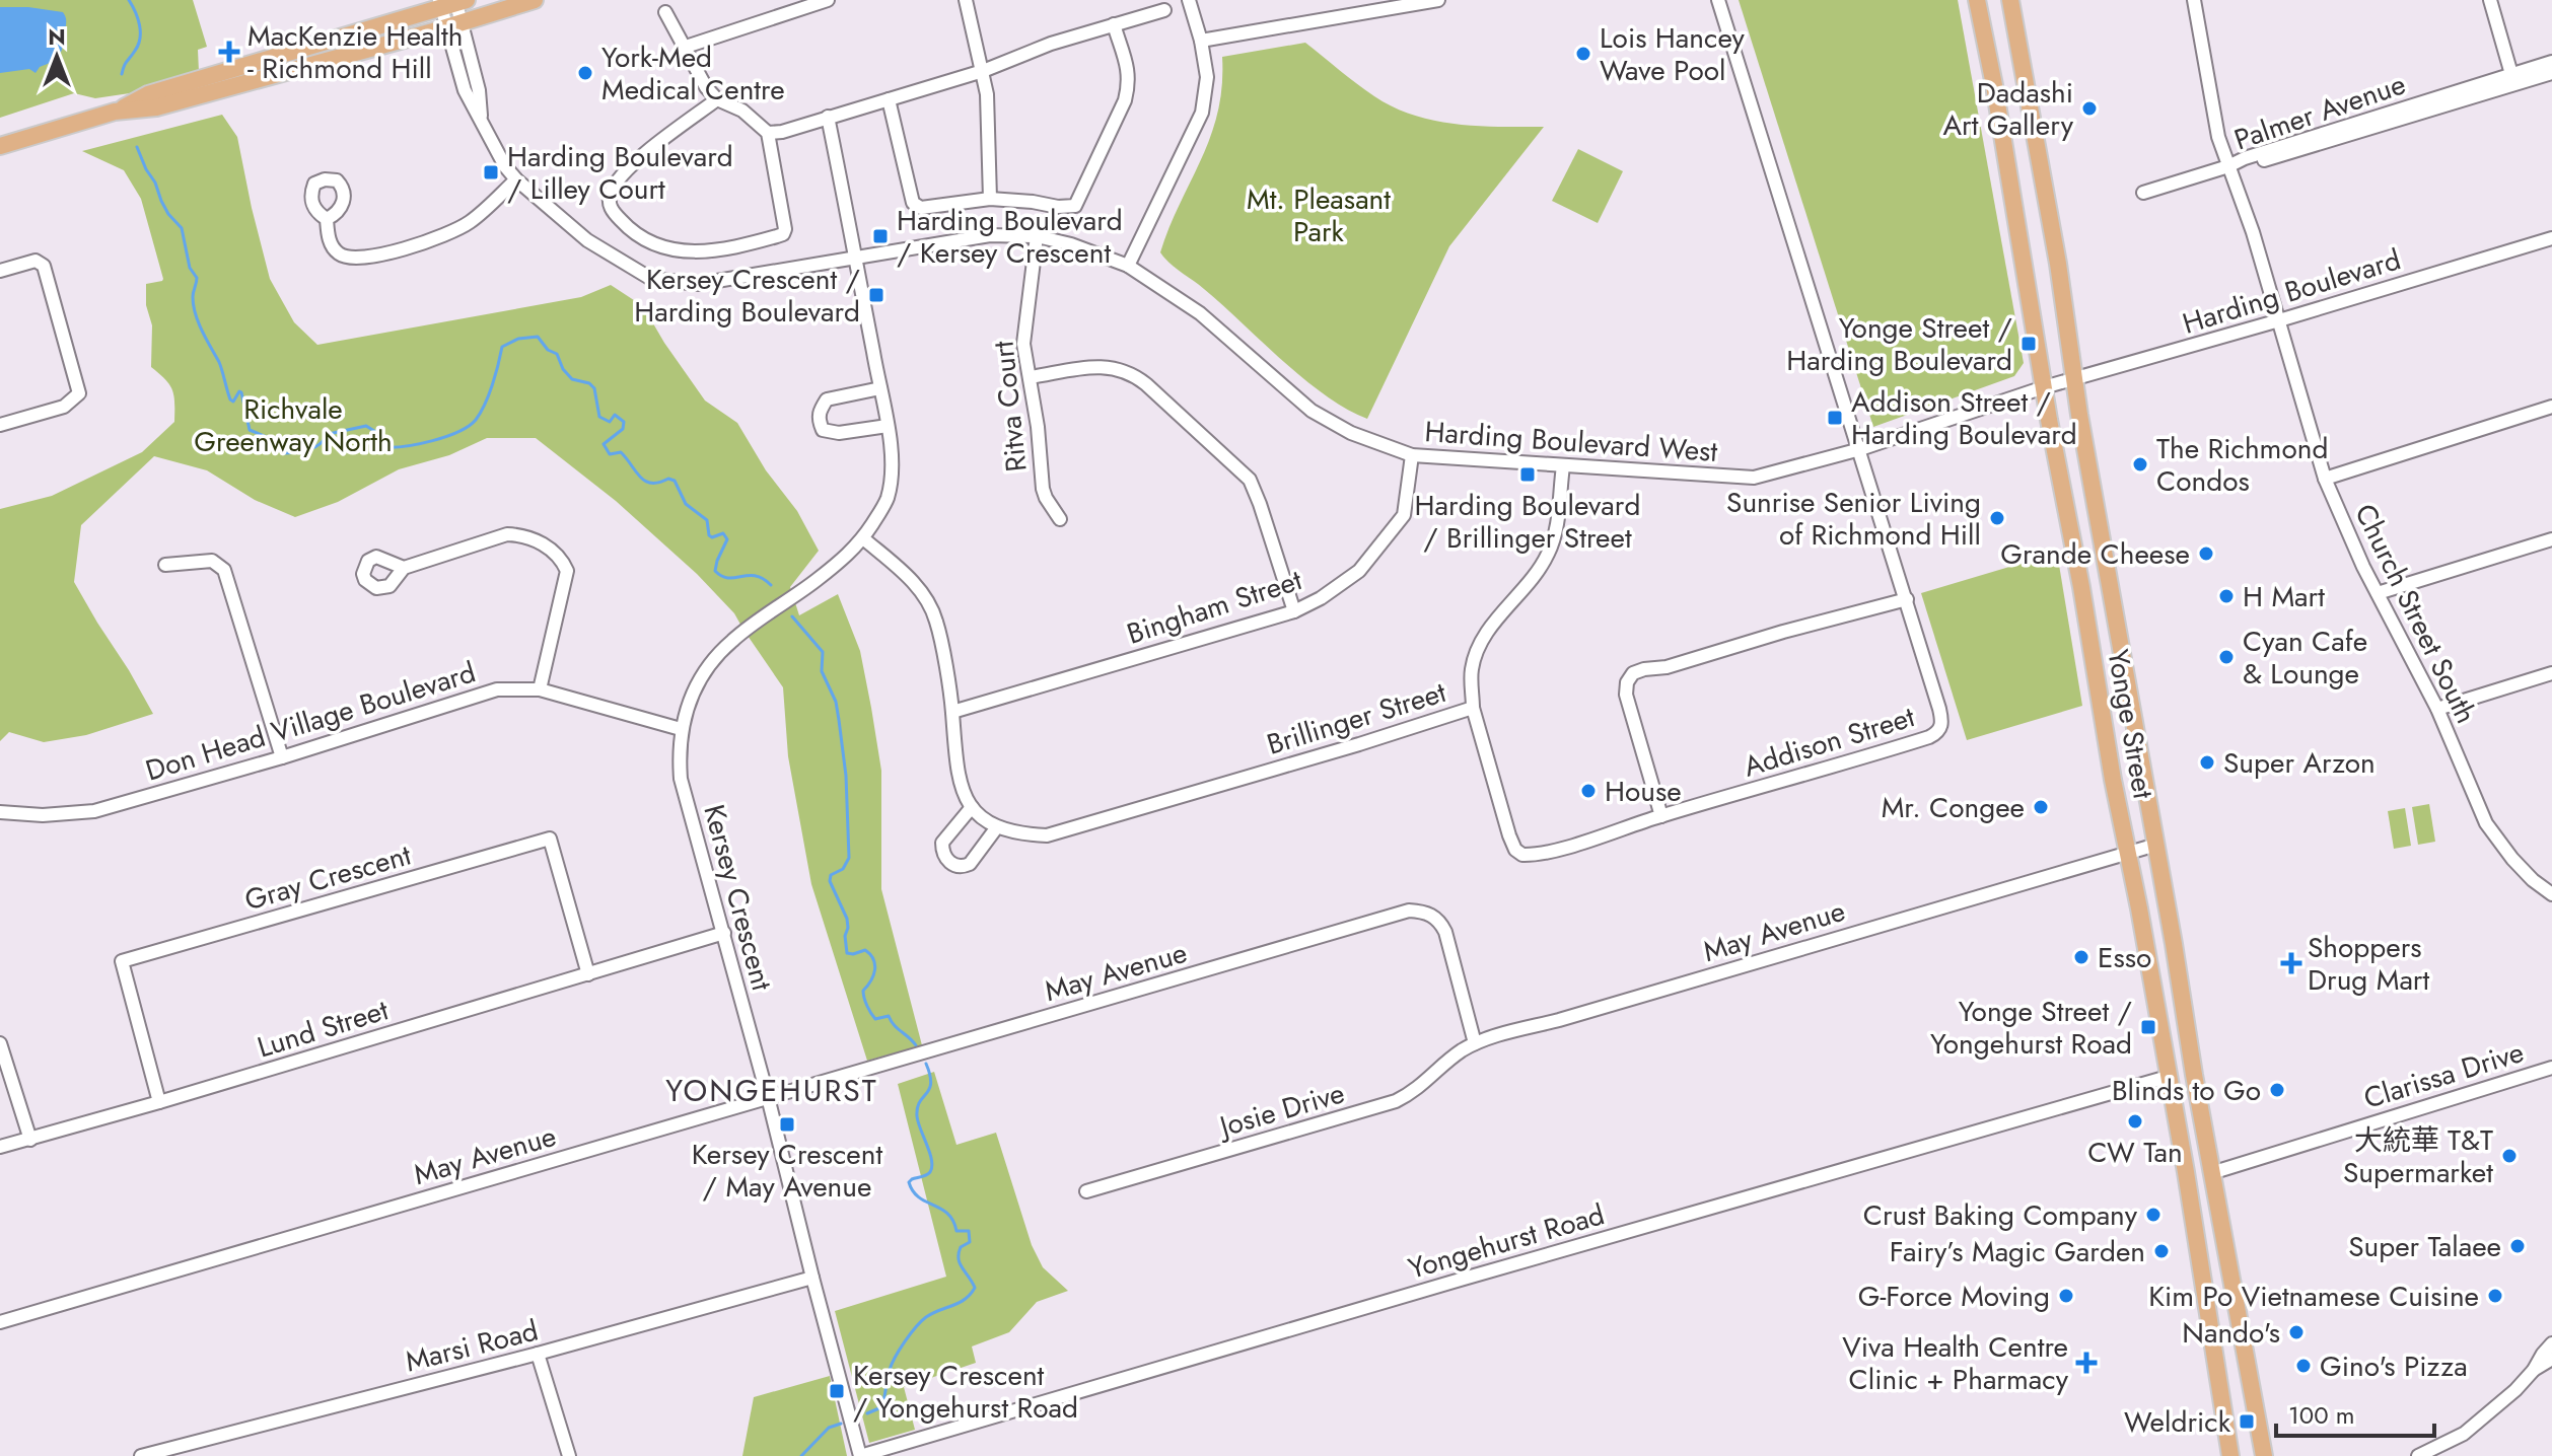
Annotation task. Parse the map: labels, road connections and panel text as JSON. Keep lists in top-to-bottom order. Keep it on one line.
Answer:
{"streets":{"main road":["Yonge Street"],"street":["Palmer Avenue","Harding Boulevard","Ritva Court","Harding Boulevard West","Bingham Street","Church Street South","Brillinger Street","Don Head Village Boulevard","Addison Street","Gray Crescent","Kersey Crescent","May Avenue","Lund Street","Clarissa Drive","Josie Drive","Yongehurst Road","Marsi Road"]},"crossings":[["Palmer Avenue","Church Street South"],["Harding Boulevard","Harding Boulevard West"],["Harding Boulevard","Church Street South"],["Harding Boulevard","Yonge Street"],["Ritva Court","Harding Boulevard West"],["Harding Boulevard West","Bingham Street"],["Harding Boulevard West","Brillinger Street"],["Harding Boulevard West","Yonge Street"],["Harding Boulevard West","Addison Street"],["Harding Boulevard West","Kersey Crescent"],["Brillinger Street","Addison Street"],["Don Head Village Boulevard","Kersey Crescent"],["Yonge Street","May Avenue"],["Yonge Street","Clarissa Drive"],["Yonge Street","Yongehurst Road"],["Gray Crescent","Lund Street"],["Kersey Crescent","May Avenue"],["Kersey Crescent","Lund Street"],["Kersey Crescent","Yongehurst Road"],["Kersey Crescent","Marsi Road"],["May Avenue","Josie Drive"]],"districts":["YONGEHURST"],"parks":["Mt. Pleasant Park","Richvale Greenway North"],"places":{"health":["MacKenzie Health - Richmond Hill","Shoppers Drug Mart","Viva Health Centre Clinic + Pharmacy"],"other":["Lois Hancey Wave Pool","York-Med Medical Centre","Dadashi Art Gallery","The Richmond Condos","Sunrise Senior Living of Richmond Hill","Grande Cheese","H Mart","Cyan Cafe & Lounge","Super Arzon","House","Mr. Congee","Esso","Blinds to Go","CW Tan","大統華 T&T Supermarket","Crust Baking Company","Super Talaee","Fairy’s Magic Garden","G-Force Moving","Kim Po Vietnamese Cuisine","Nando's","Gino's Pizza"],"transit":["Harding Boulevard / Lilley Court","Harding Boulevard / Kersey Crescent","Kersey Crescent / Harding Boulevard","Yonge Street / Harding Boulevard","Addison Street / Harding Boulevard","Harding Boulevard / Brillinger Street","Yonge Street / Yongehurst Road","Kersey Crescent / May Avenue","Kersey Crescent / Yongehurst Road","Weldrick"]},"scale_bar":"100 m","north":"top"}
